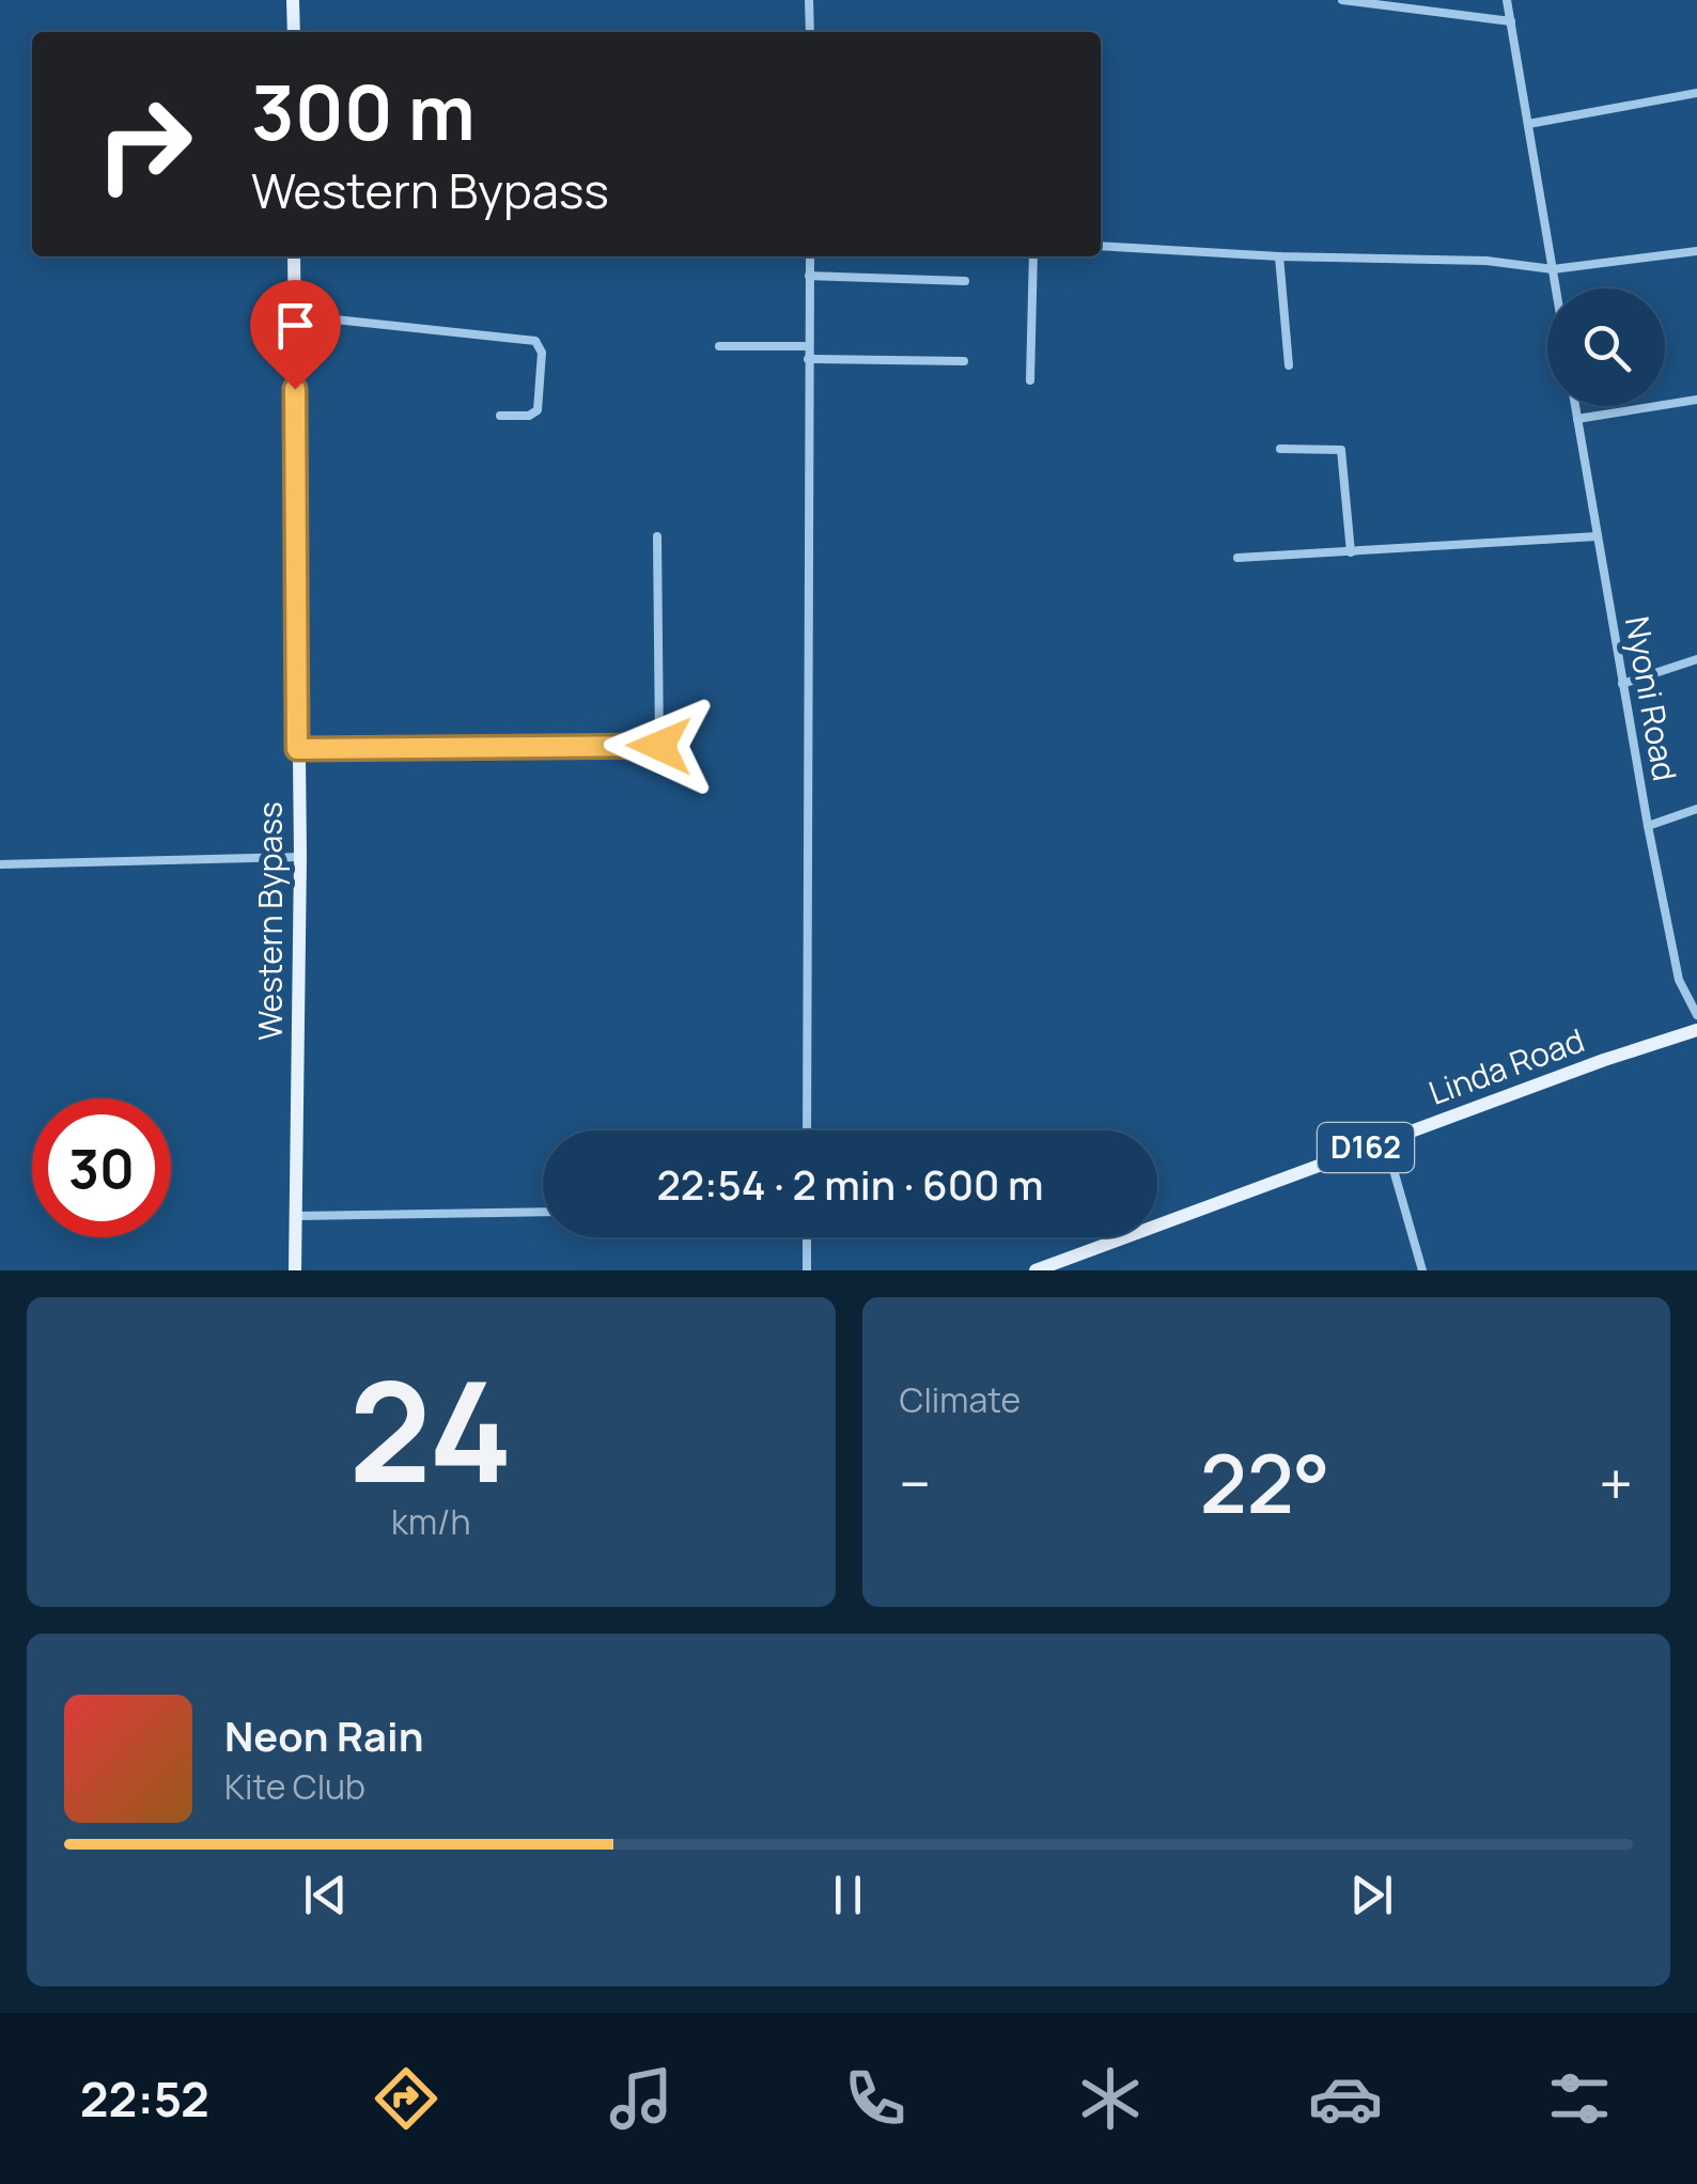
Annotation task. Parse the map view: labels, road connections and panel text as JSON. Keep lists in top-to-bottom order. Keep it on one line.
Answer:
{"streets":{"main road":["Western Bypass","Linda Road","D162"],"street":["Nyoni Road"]},"page":{"turn":["300 m","Western Bypass"],"limit":"30","trip":"22:54 · 2 min · 600 m","tile":[["24","km/h"],"Climate"],"heat":["−","22°","+"],"song":["Neon Rain","Kite Club"],"tabs":"22:52"}}
